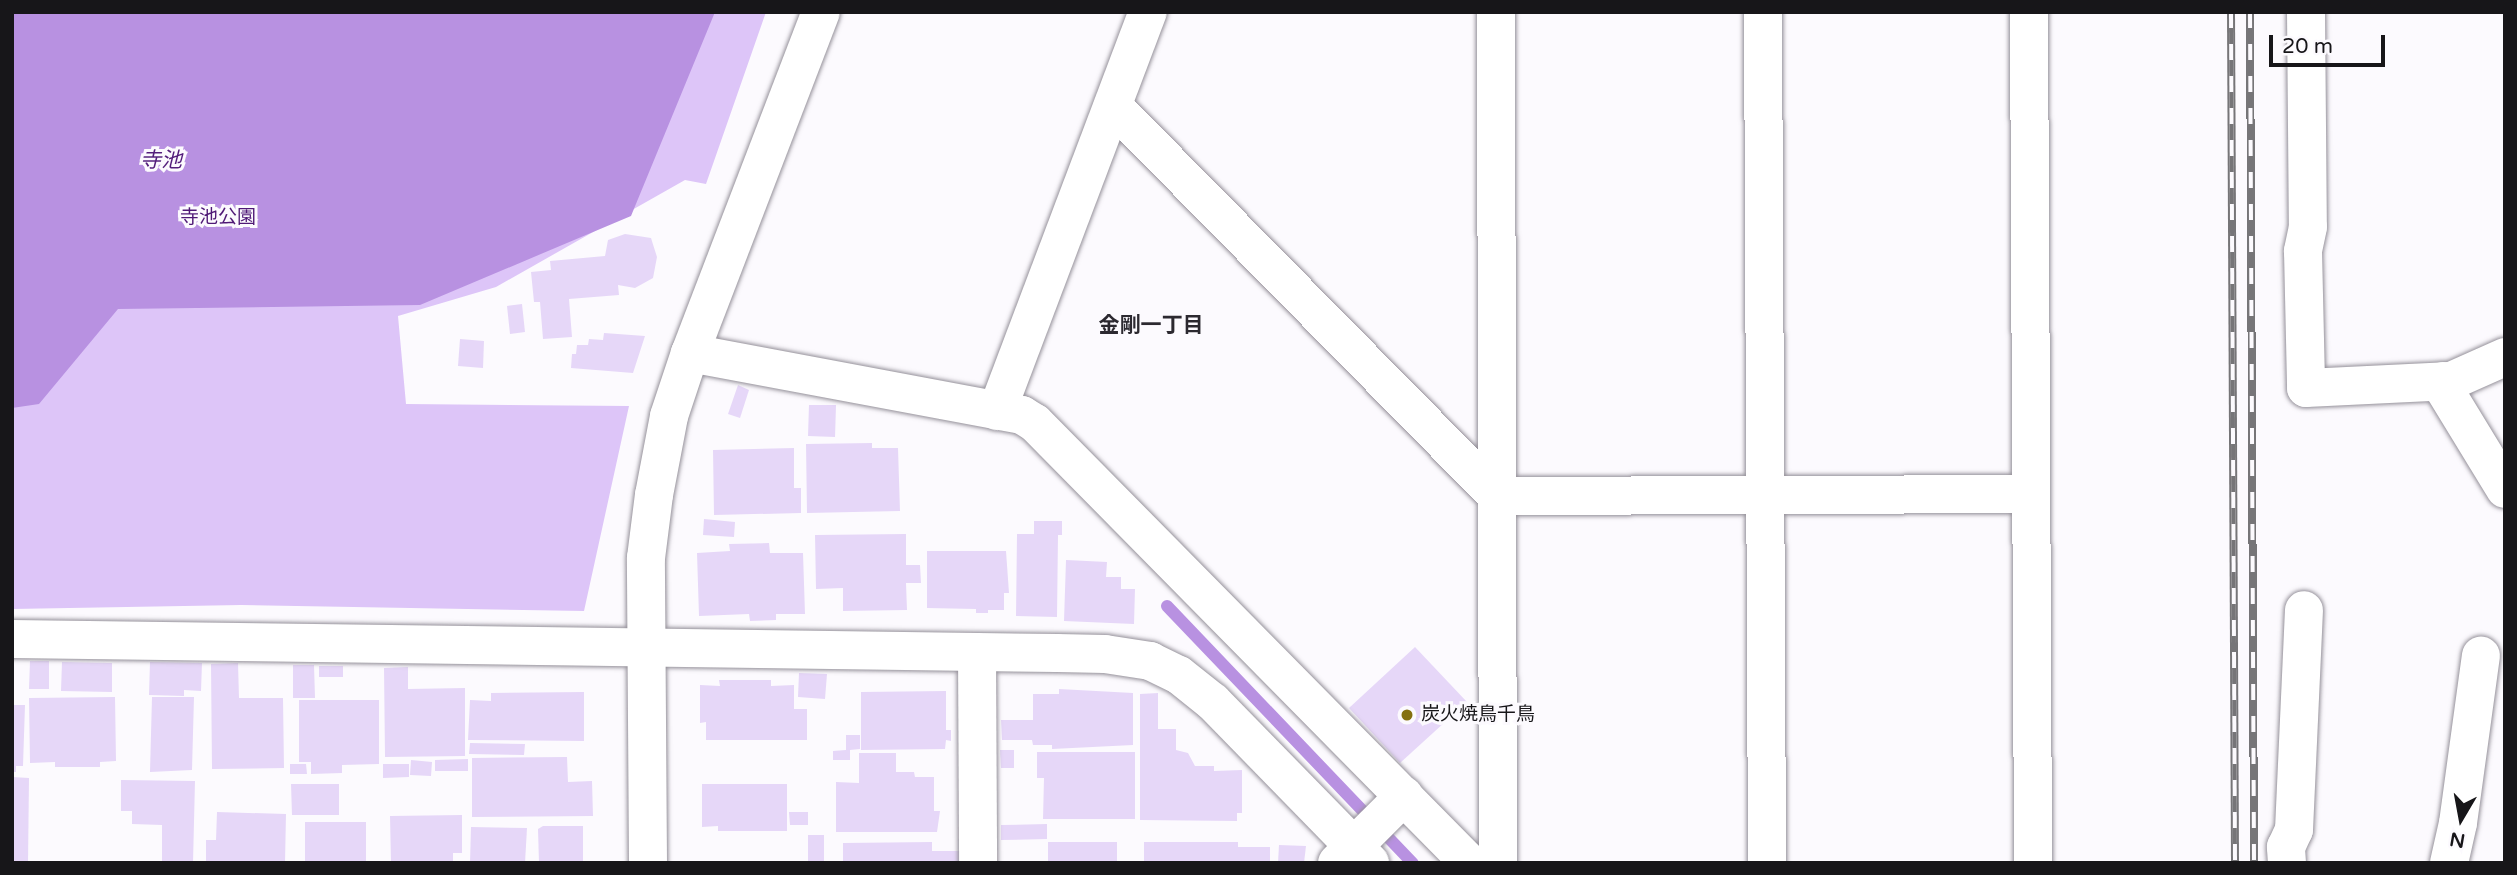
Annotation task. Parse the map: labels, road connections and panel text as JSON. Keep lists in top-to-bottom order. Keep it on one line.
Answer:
{"districts":["金剛一丁目"],"water":["寺池"],"parks":["寺池公園"],"places":["炭火焼鳥千鳥"],"scale_bar":"20 m","north":"bottom"}
